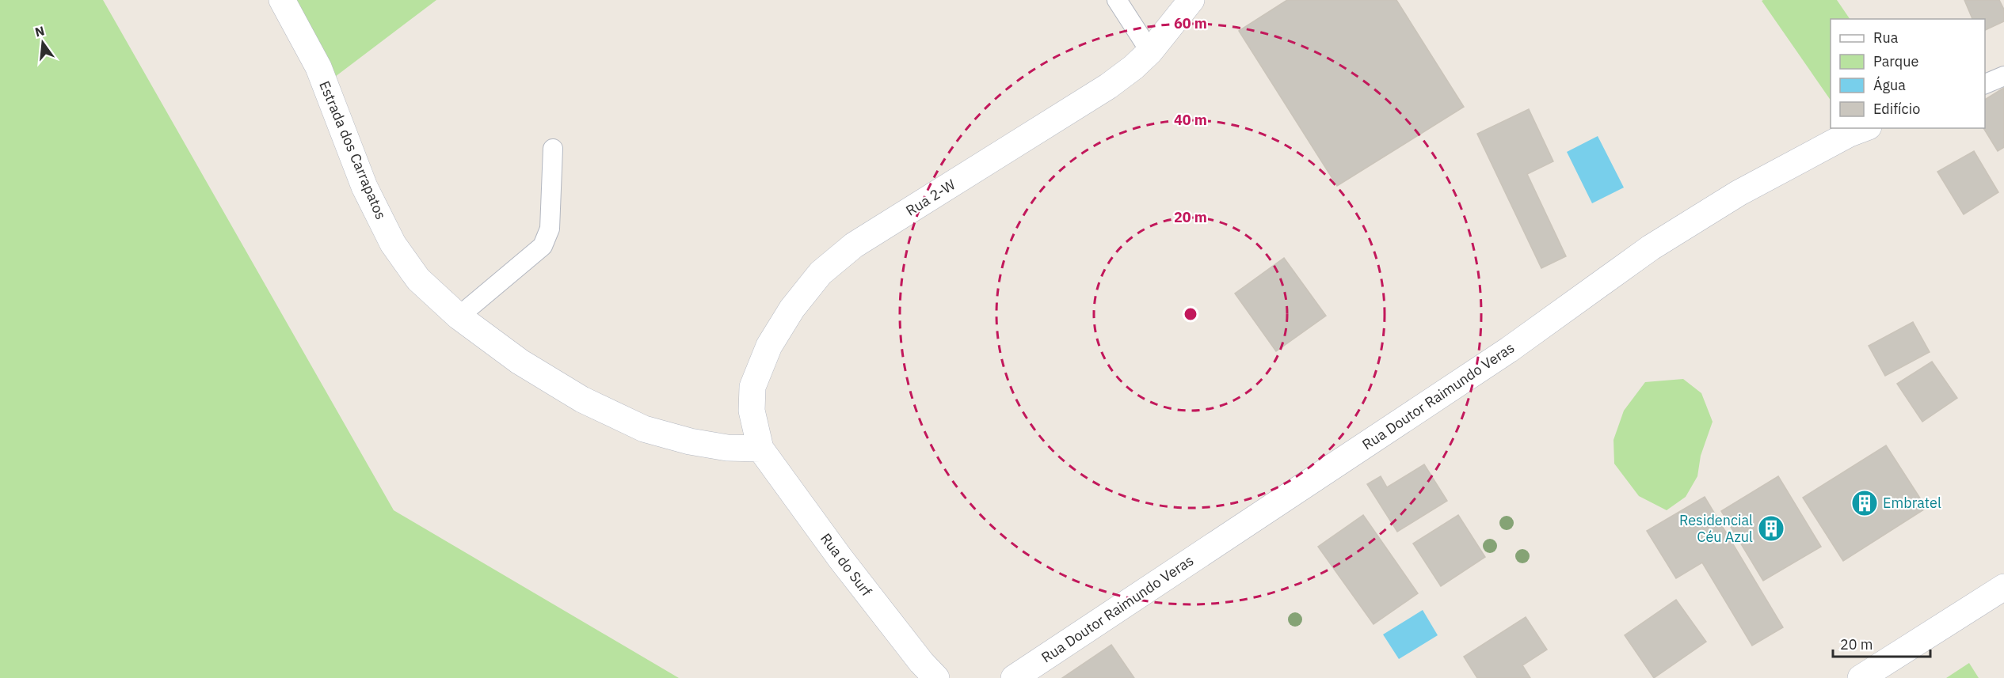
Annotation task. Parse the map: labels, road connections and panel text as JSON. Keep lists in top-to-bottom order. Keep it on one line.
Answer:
{"streets":{"street":["Estrada dos Carrapatos","Rua 2-W","Rua Doutor Raimundo Veras","Rua do Surf"]},"crossings":[["Estrada dos Carrapatos","Rua 2-W"],["Estrada dos Carrapatos","Rua do Surf"],["Rua 2-W","Rua do Surf"]],"places":{"building":["Embratel","Residencial Céu Azul"]},"legend":["Rua","Parque","Água","Edifício"],"scale_bar":"20 m","north":"top","rings":["60 m","40 m","20 m"]}
